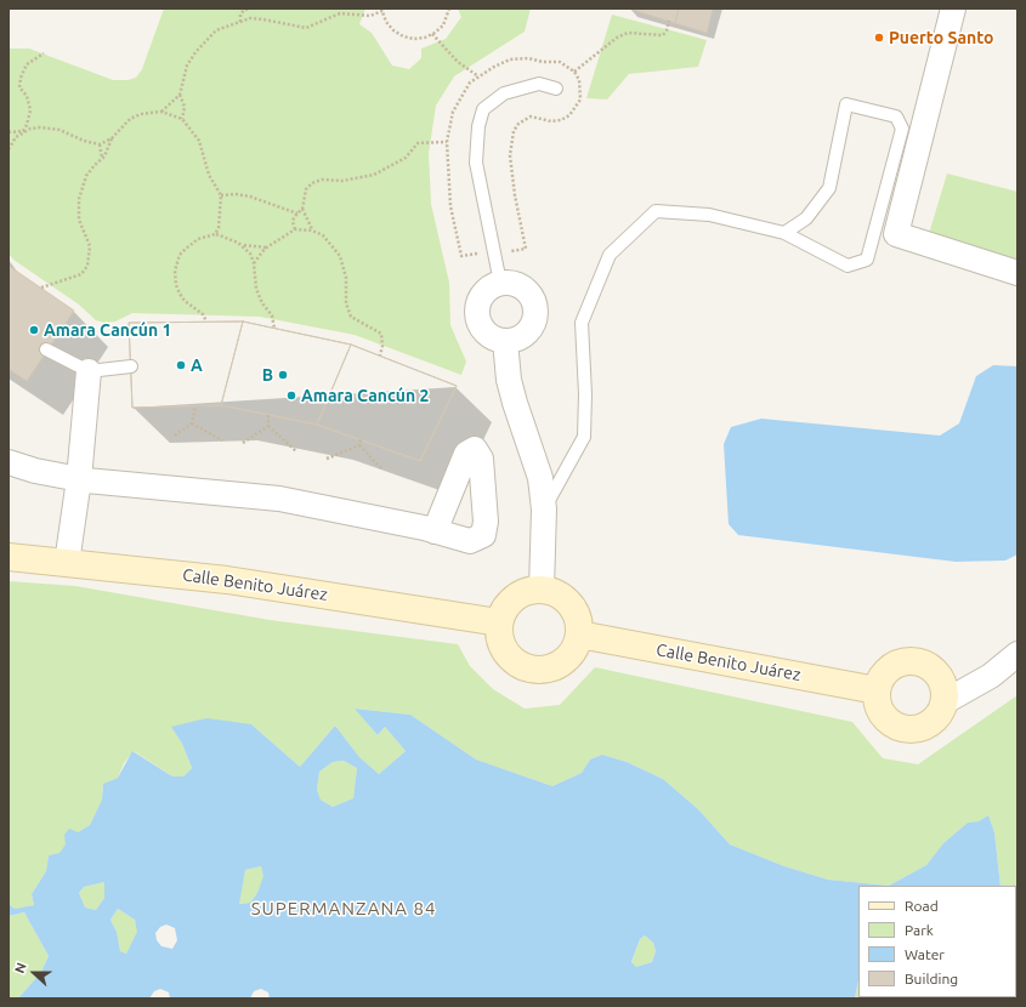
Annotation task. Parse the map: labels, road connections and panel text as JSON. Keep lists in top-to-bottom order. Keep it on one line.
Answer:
{"streets":{"street":["Calle Benito Juárez"]},"districts":["SUPERMANZANA 84"],"places":["Puerto Santo","Amara Cancún 1","A","B","Amara Cancún 2"],"legend":["Road","Park","Water","Building"],"north":"left"}
